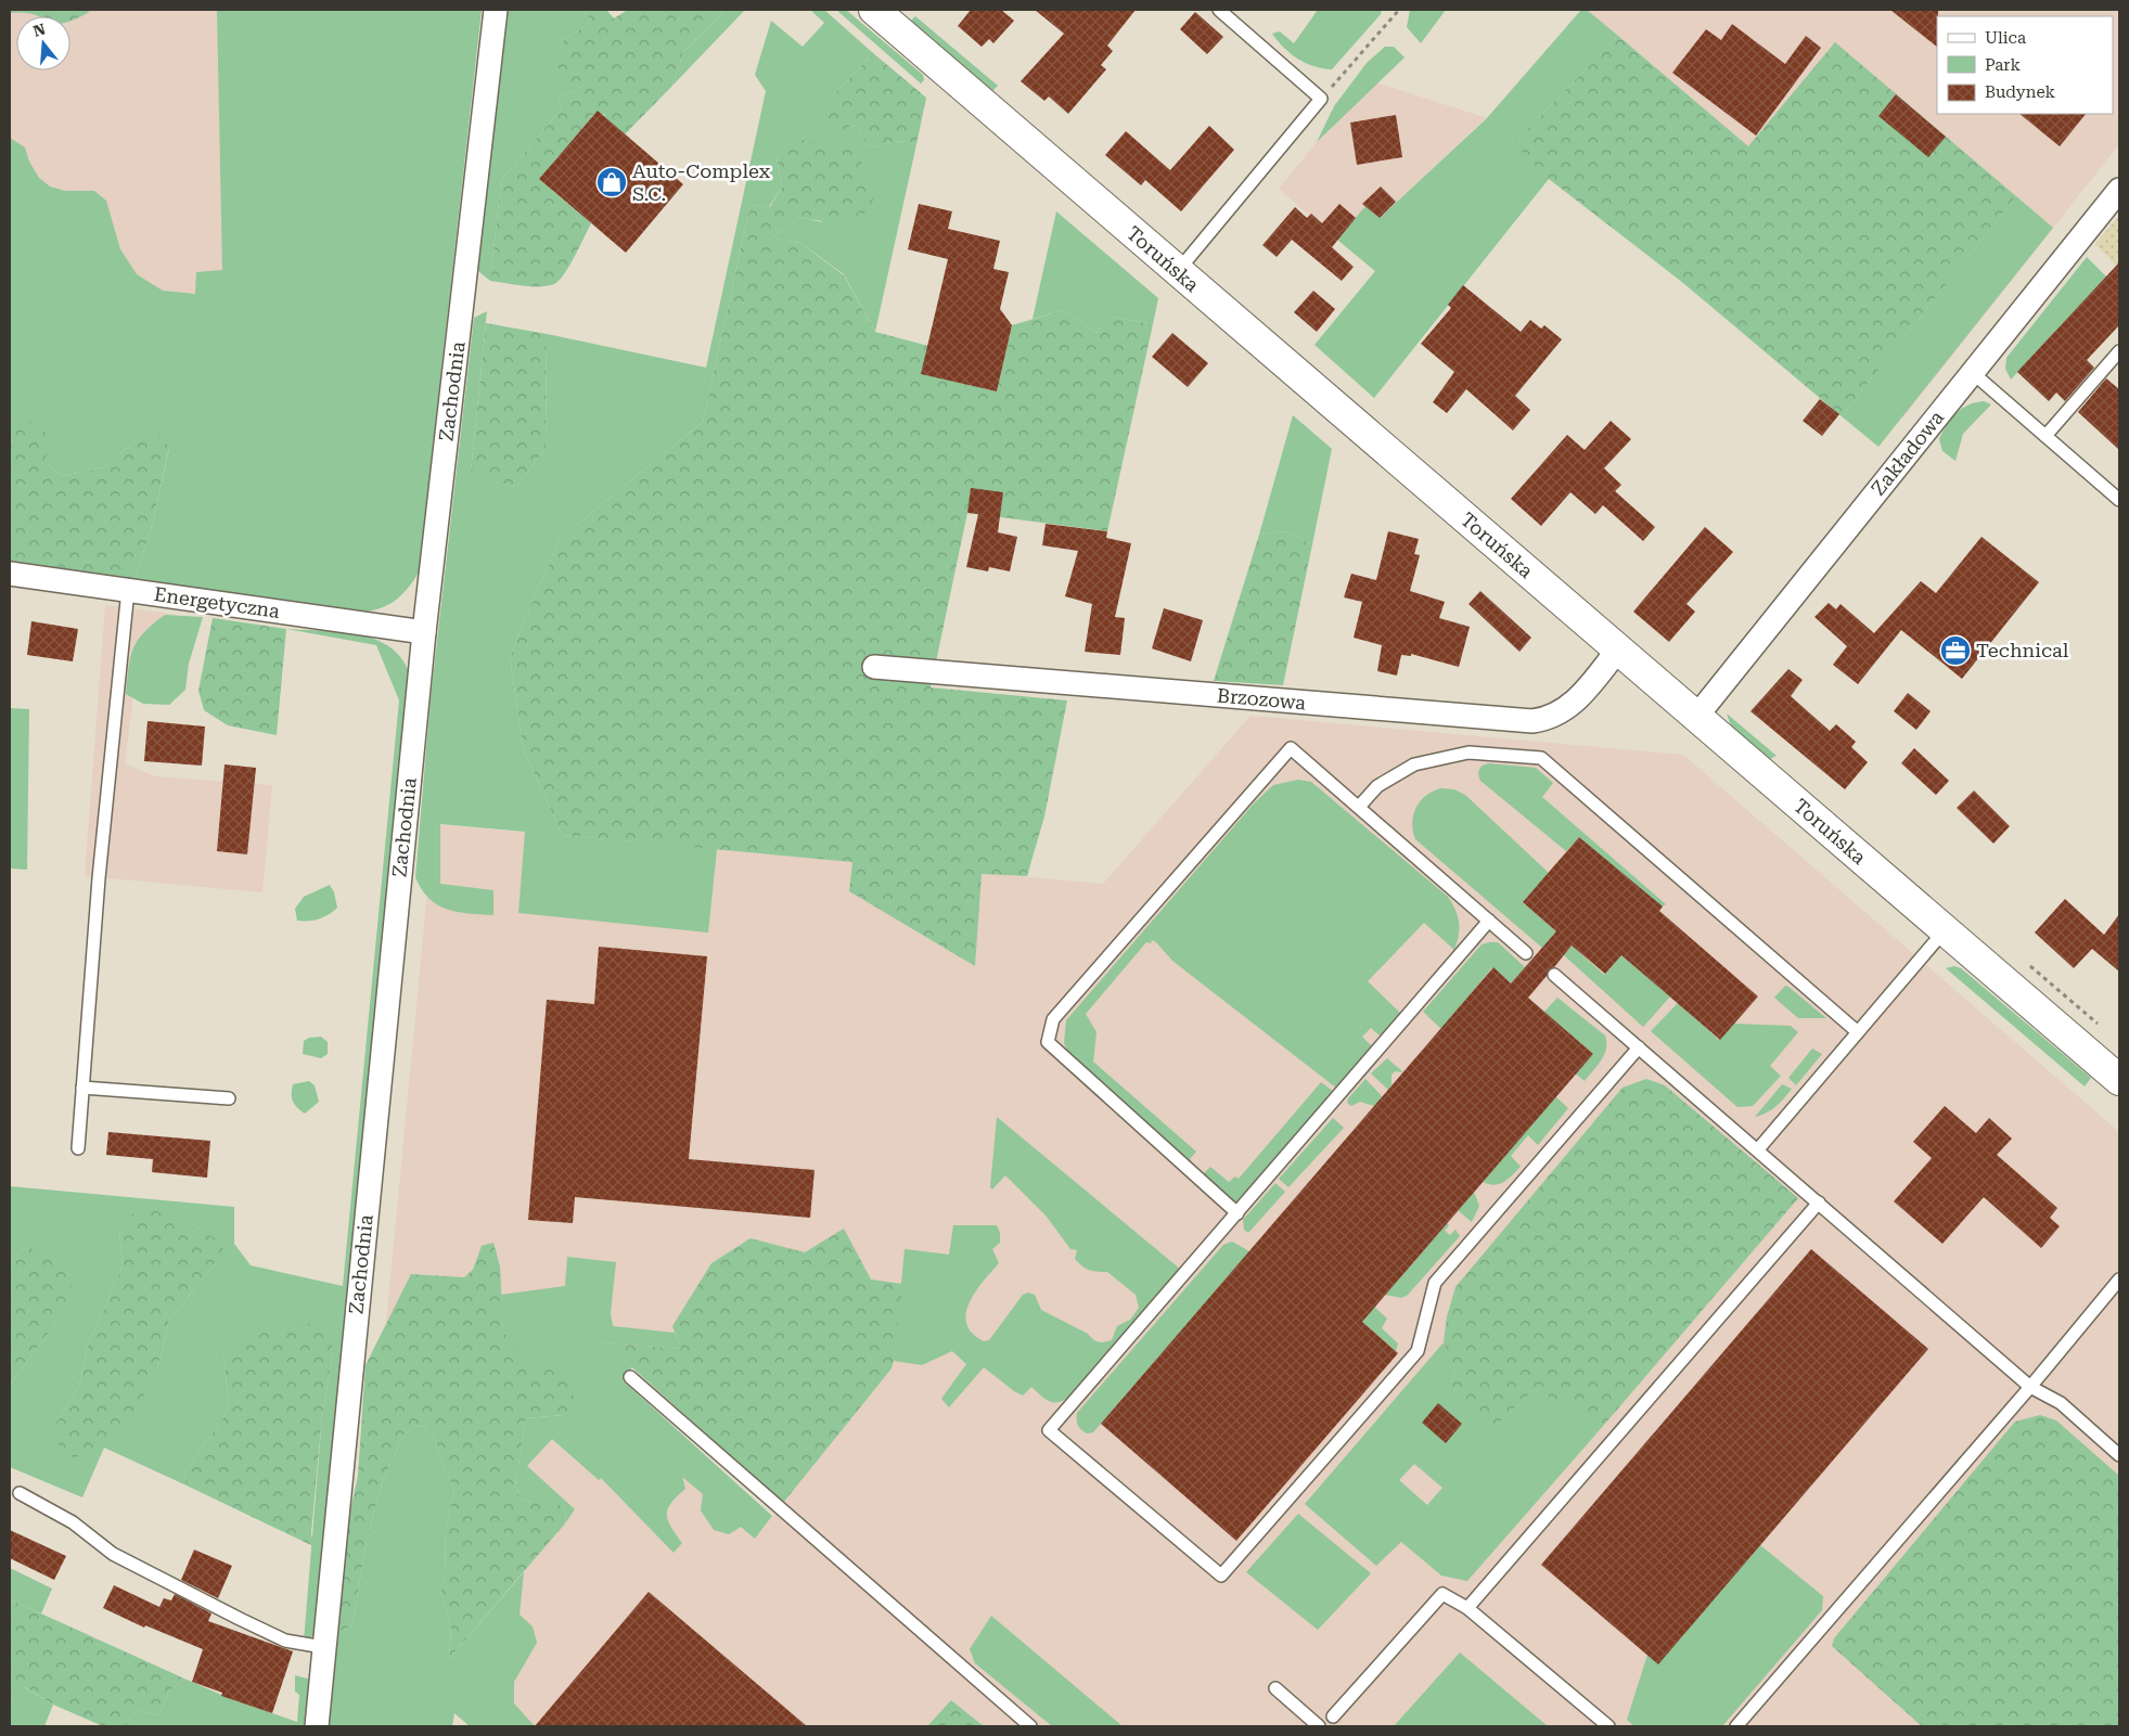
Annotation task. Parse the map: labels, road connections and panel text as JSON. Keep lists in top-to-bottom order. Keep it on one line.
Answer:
{"streets":{"street":["Toruńska","Zachodnia","Zakładowa","Energetyczna","Brzozowa"]},"crossings":[["Toruńska","Zakładowa"],["Toruńska","Brzozowa"],["Zachodnia","Energetyczna"]],"places":{"shop":["Auto-Complex S.C."],"office":["Technical"]},"legend":["Ulica","Park","Budynek"],"north":"top"}
